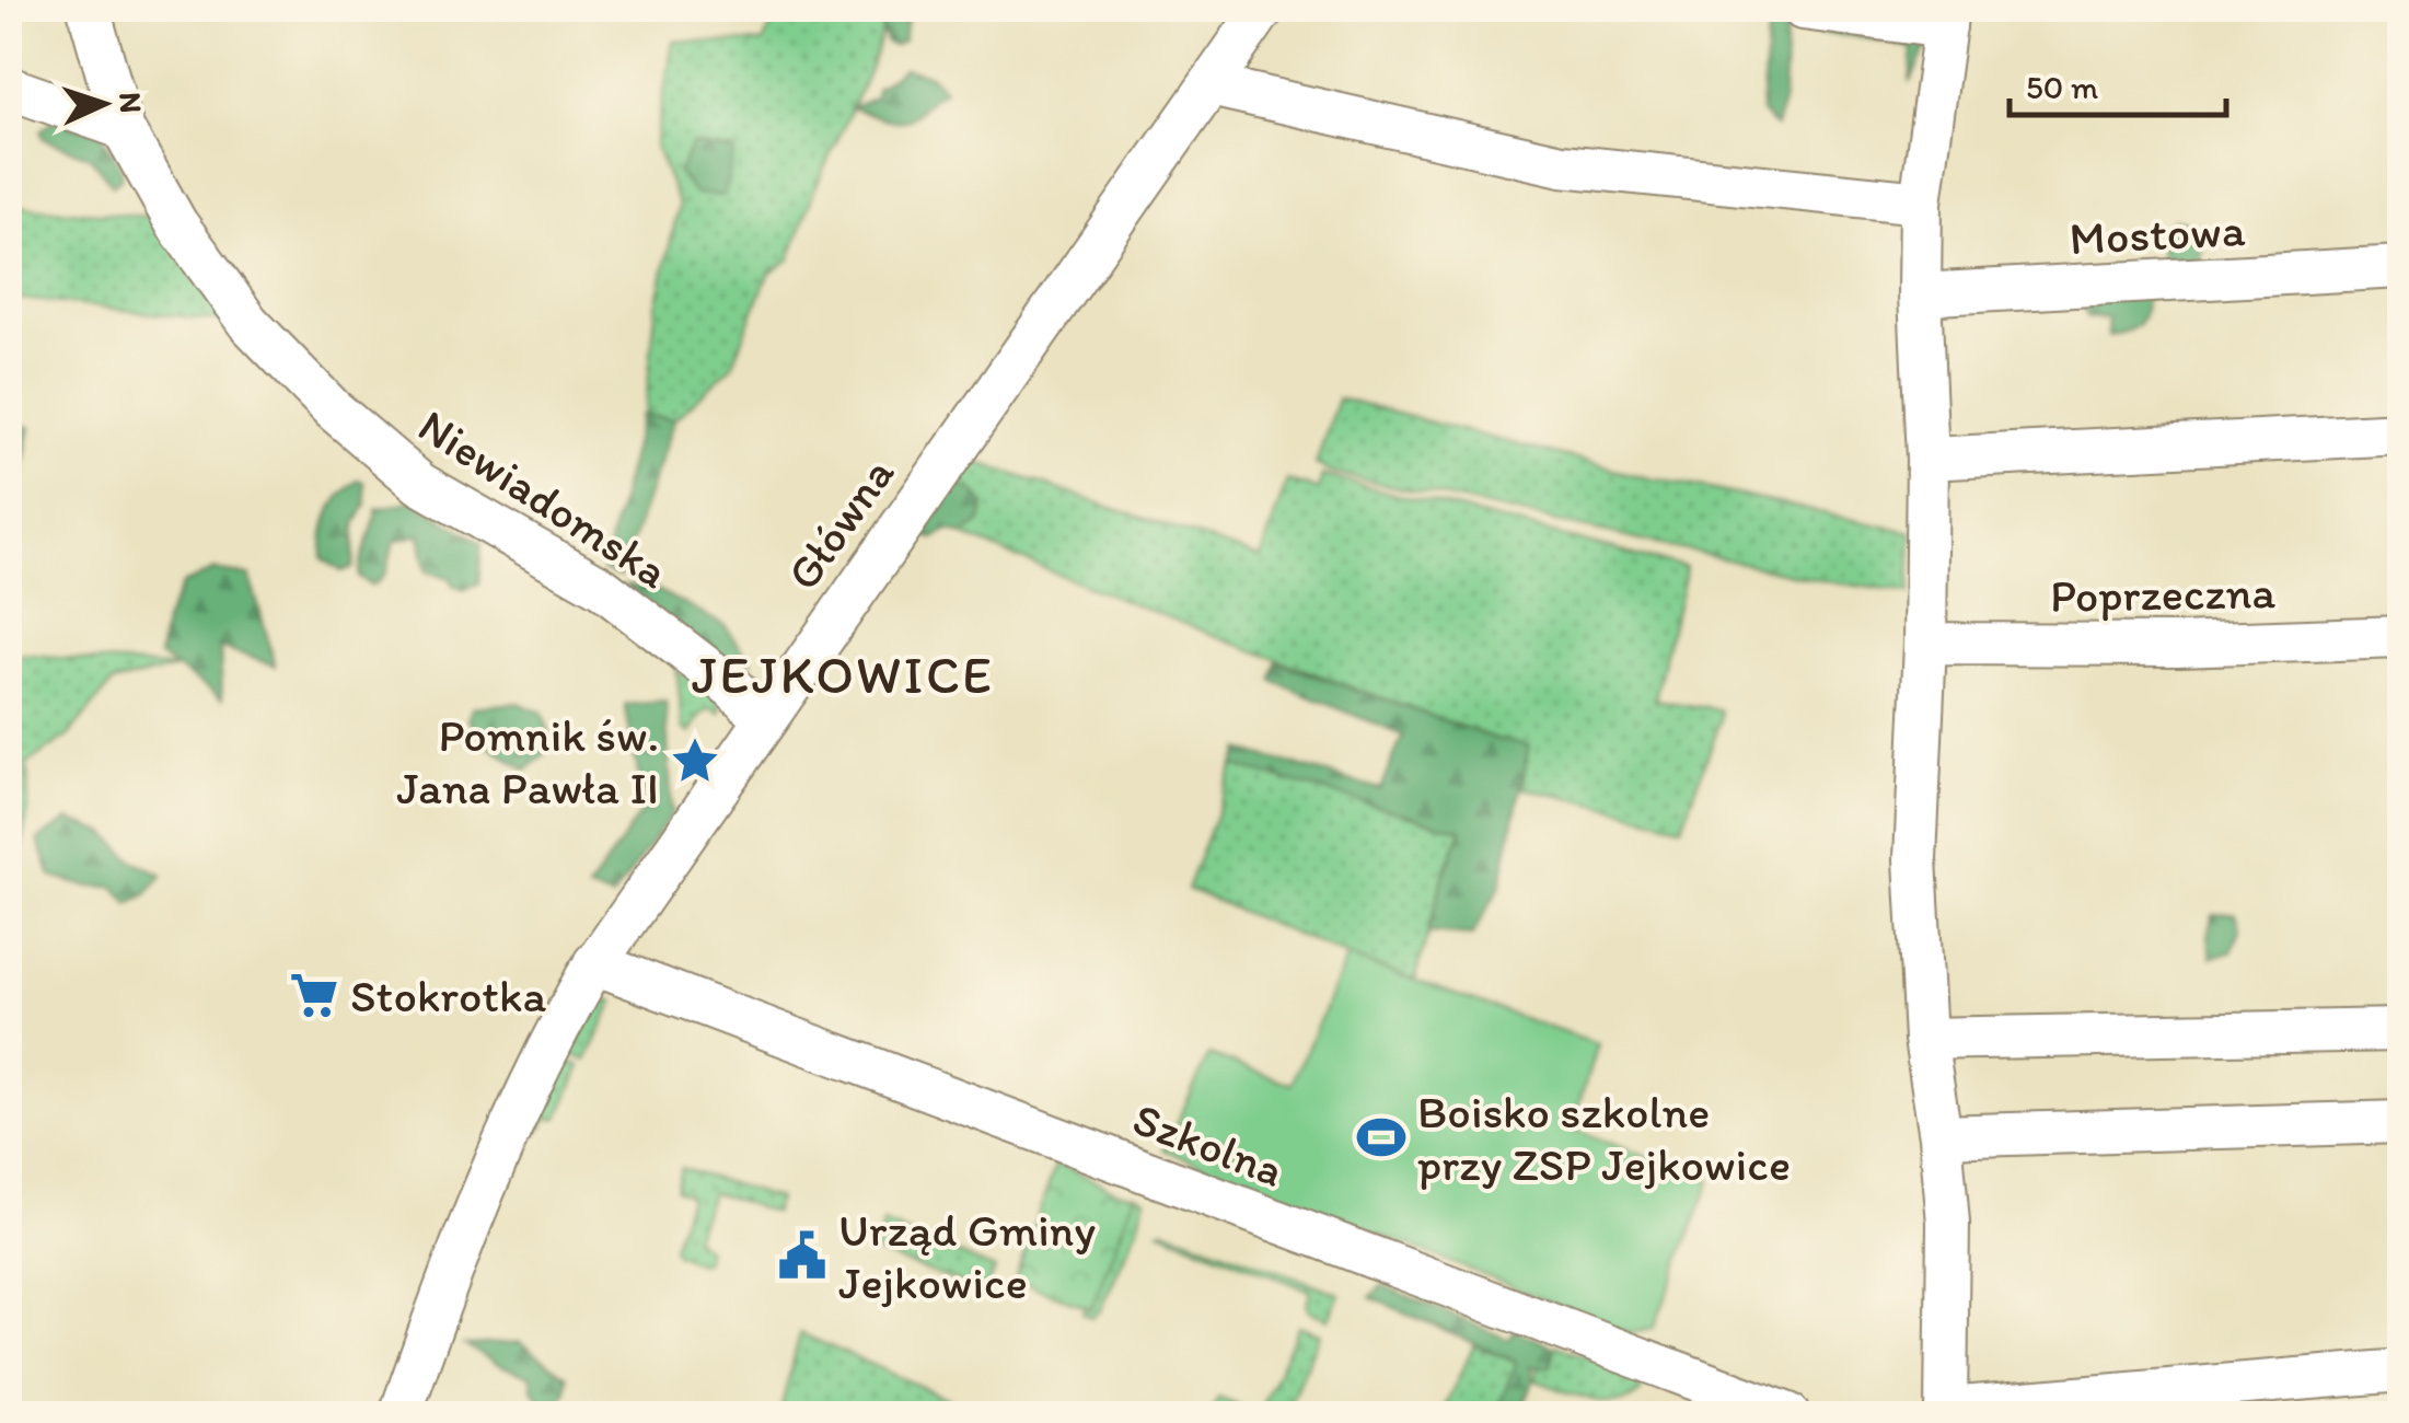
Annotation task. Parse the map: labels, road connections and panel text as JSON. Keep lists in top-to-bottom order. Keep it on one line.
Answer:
{"streets":{"street":["Mostowa","Niewiadomska","Główna","Poprzeczna","Szkolna"]},"crossings":[["Niewiadomska","Główna"],["Główna","Szkolna"]],"districts":["JEJKOWICE"],"places":{"place":["Pomnik św. Jana Pawła II"],"supermarket":["Stokrotka"],"sports":["Boisko szkolne przy ZSP Jejkowice"],"public building":["Urząd Gminy Jejkowice"]},"scale_bar":"50 m","north":"right"}
